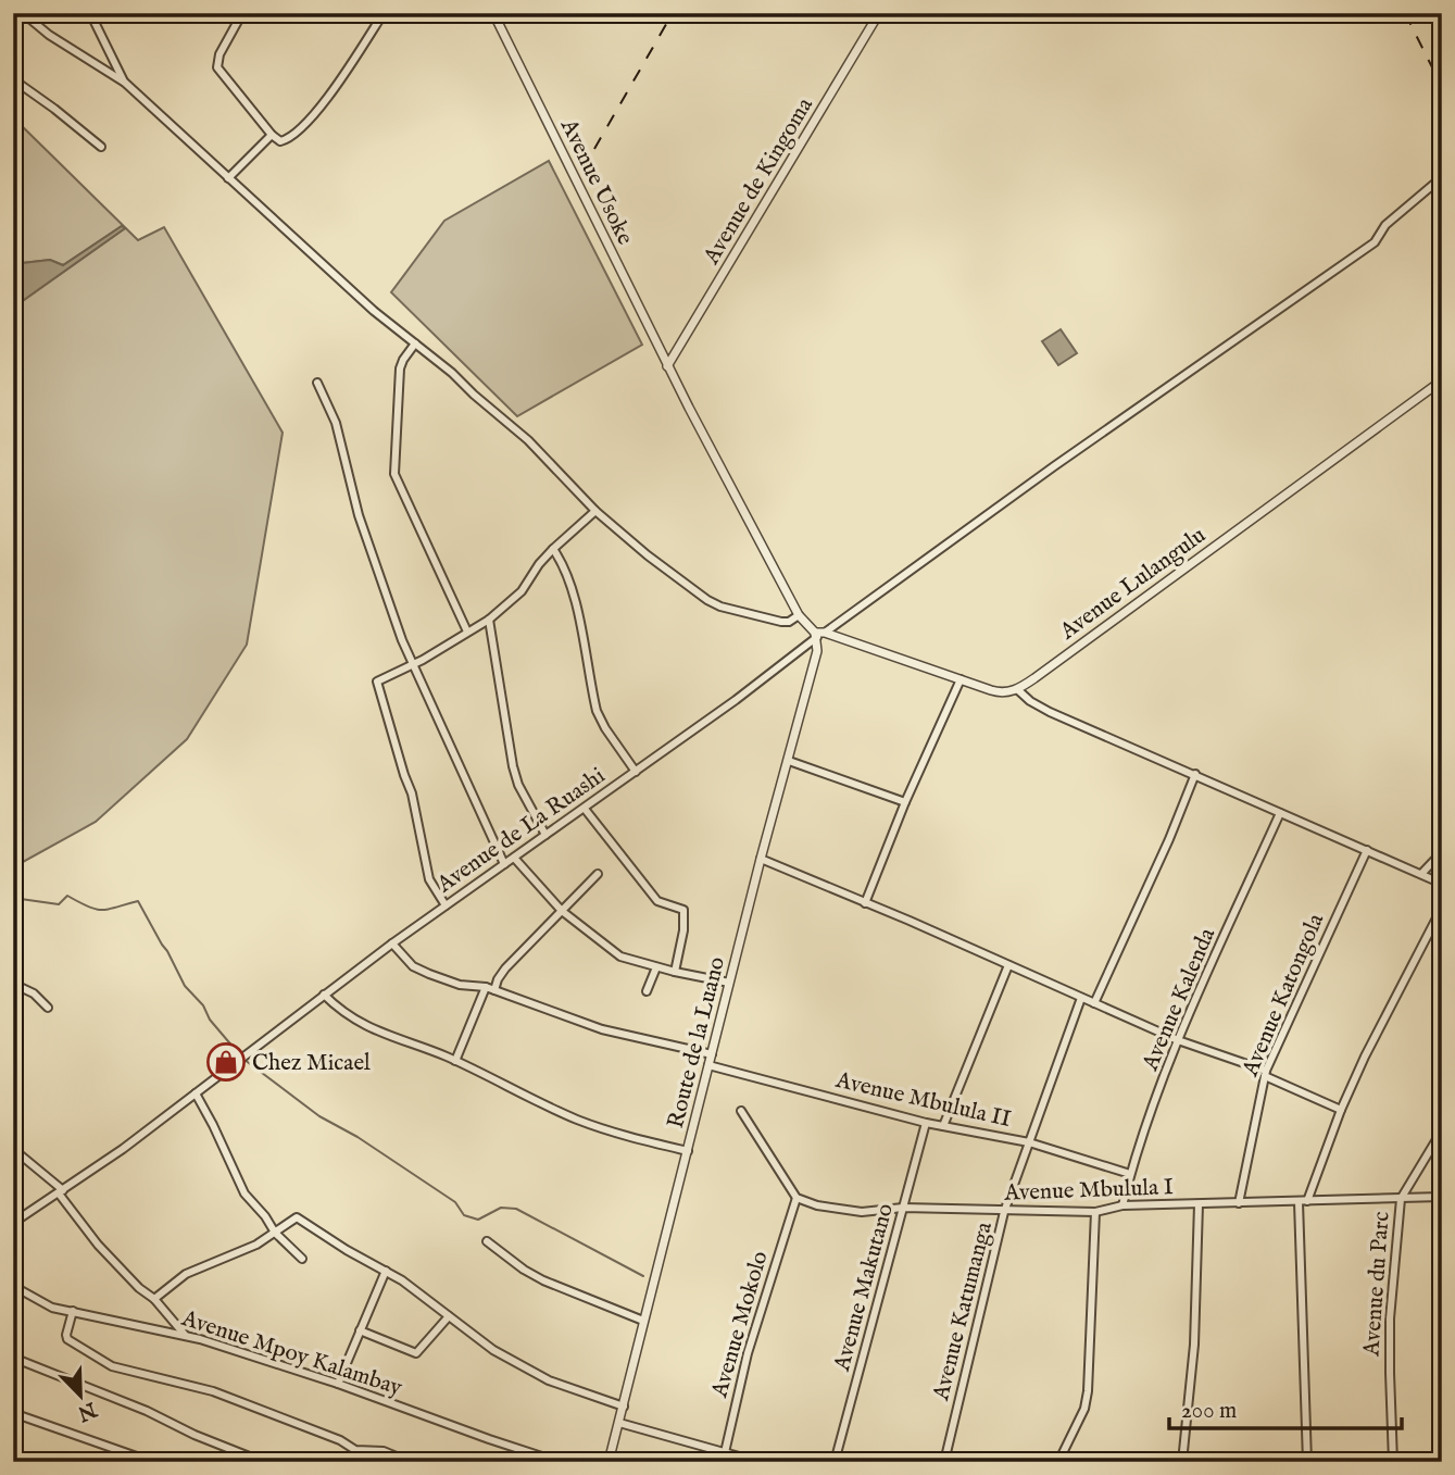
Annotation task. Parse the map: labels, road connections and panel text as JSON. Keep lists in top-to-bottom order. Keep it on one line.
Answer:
{"streets":{"street":["Avenue de Kingoma","Avenue Usoke","Avenue Lulangulu","Avenue de La Ruashi","Avenue Katongola","Avenue Kalenda","Route de la Luano","Avenue Mbulula II","Avenue Mbulula I","Avenue du Parc","Avenue Makutano","Avenue Katumanga","Avenue Mokolo","Avenue Mpoy Kalambay"]},"crossings":[["Avenue de Kingoma","Avenue Usoke"],["Avenue Usoke","Avenue de La Ruashi"],["Avenue Usoke","Route de la Luano"],["Avenue de La Ruashi","Route de la Luano"],["Avenue Katongola","Avenue Mbulula I"],["Avenue Kalenda","Avenue Mbulula II"],["Avenue Kalenda","Avenue Mbulula I"],["Route de la Luano","Avenue Mbulula II"],["Avenue Mbulula II","Avenue Makutano"],["Avenue Mbulula II","Avenue Katumanga"],["Avenue Mbulula I","Avenue du Parc"],["Avenue Mbulula I","Avenue Makutano"],["Avenue Mbulula I","Avenue Katumanga"],["Avenue Mbulula I","Avenue Mokolo"]],"places":{"shop":["Chez Micael"]},"scale_bar":"200 m","north":"bottom right"}
